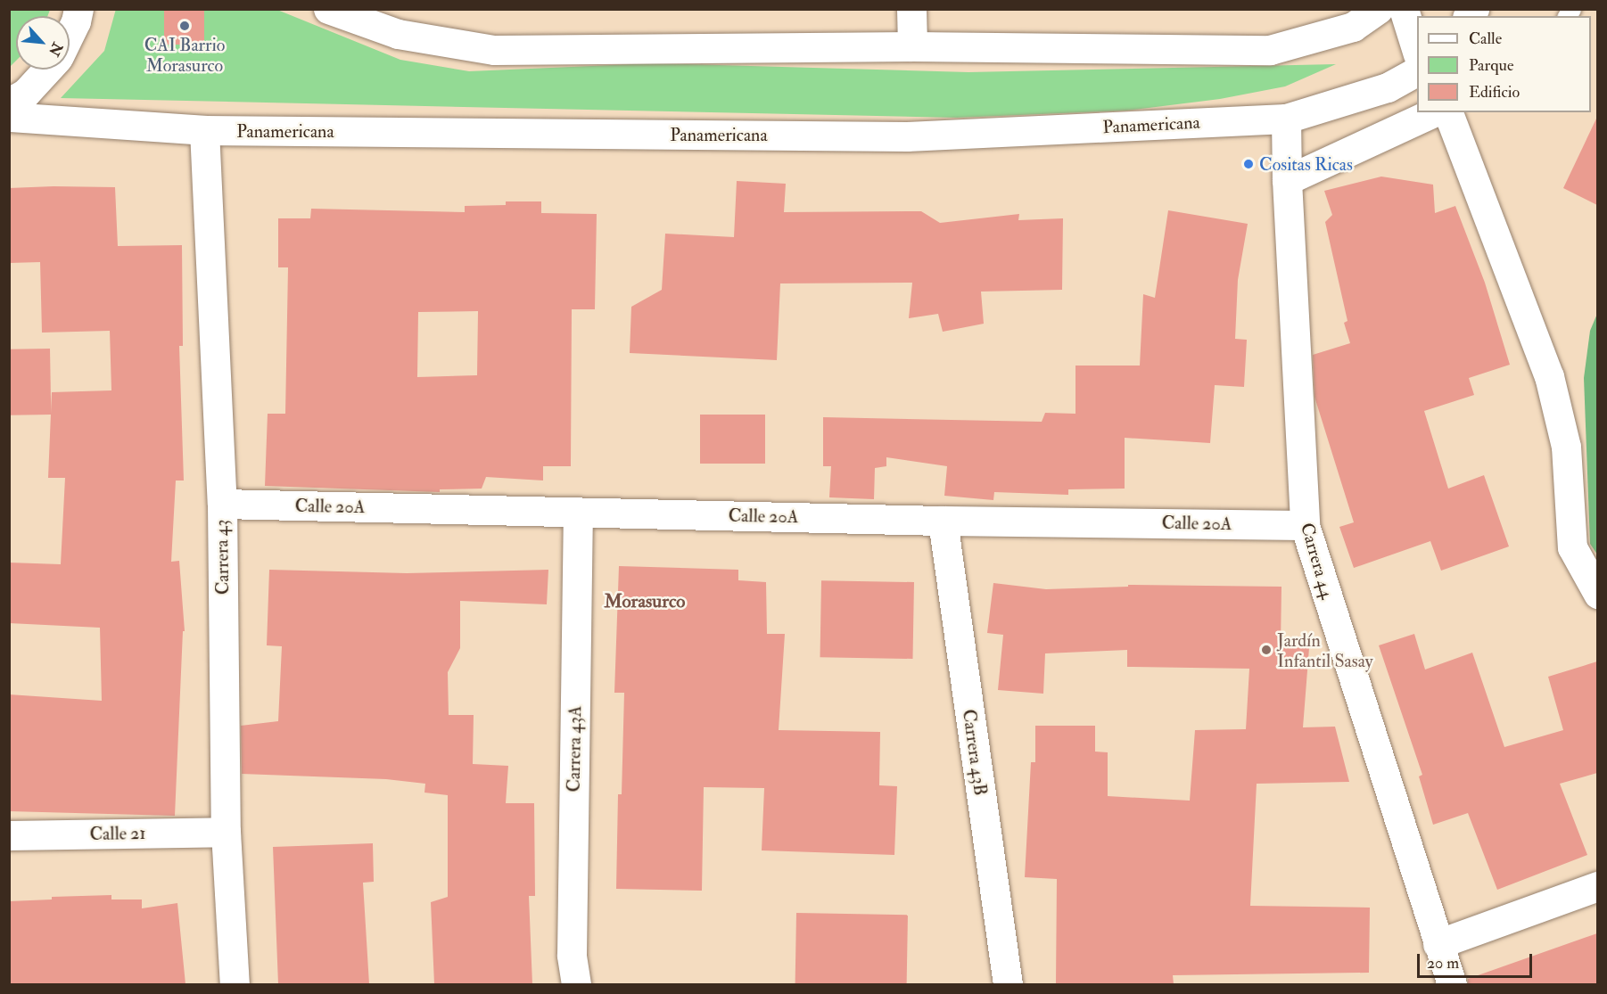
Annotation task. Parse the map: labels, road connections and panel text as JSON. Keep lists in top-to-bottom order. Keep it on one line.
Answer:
{"streets":{"street":["Panamericana","Calle 20A","Carrera 43","Carrera 44","Carrera 43A","Carrera 43B","Calle 21"]},"crossings":[["Panamericana","Carrera 43"],["Panamericana","Carrera 44"],["Calle 20A","Carrera 43"],["Calle 20A","Carrera 44"],["Calle 20A","Carrera 43A"],["Calle 20A","Carrera 43B"],["Carrera 43","Calle 21"]],"districts":["Morasurco"],"places":["CAI Barrio Morasurco","Cositas Ricas","Jardín Infantil Sasay"],"legend":["Calle","Parque","Edificio"],"scale_bar":"20 m","north":"bottom right"}
